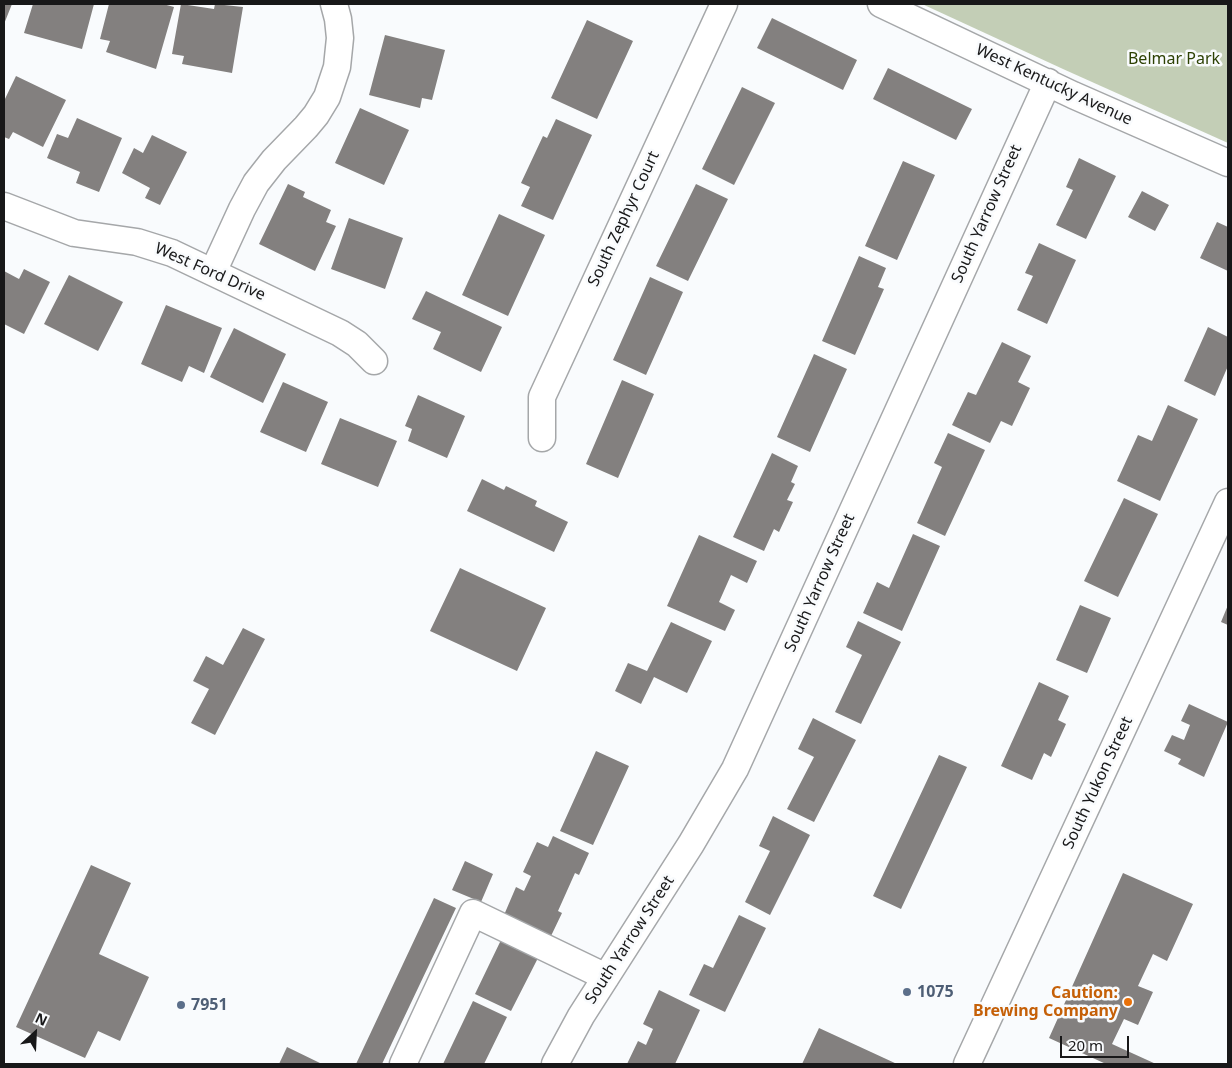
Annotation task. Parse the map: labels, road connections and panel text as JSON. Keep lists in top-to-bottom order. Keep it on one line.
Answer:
{"streets":{"street":["West Kentucky Avenue","South Yarrow Street","South Zephyr Court","West Ford Drive","South Yukon Street"]},"crossings":[["West Kentucky Avenue","South Yarrow Street"]],"parks":["Belmar Park"],"places":["1075","Caution: Brewing Company","7951"],"scale_bar":"20 m","north":"top right"}
